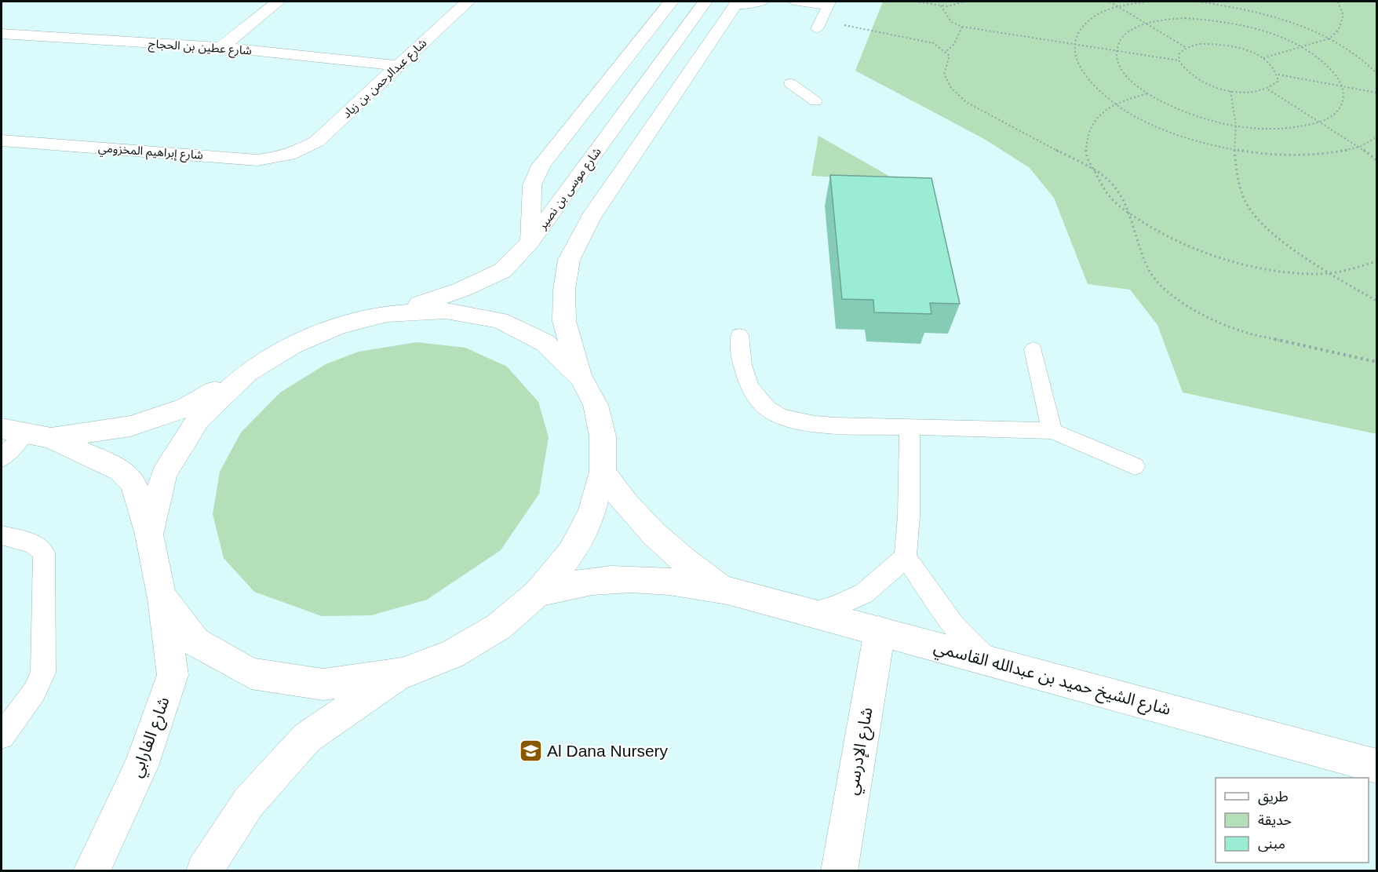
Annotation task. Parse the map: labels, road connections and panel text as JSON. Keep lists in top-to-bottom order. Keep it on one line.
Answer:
{"streets":{"street":["شارع عطين بن الحجاج","شارع عبدالرحمن بن زياد","شارع إبراهيم المخزومي","شارع موسى بن نصير","شارع الشيخ حميد بن عبدالله القاسمي","شارع الفارابي","شارع الإدرسي"]},"crossings":[["شارع عطين بن الحجاج","شارع عبدالرحمن بن زياد"],["شارع عبدالرحمن بن زياد","شارع إبراهيم المخزومي"],["شارع الشيخ حميد بن عبدالله القاسمي","شارع الإدرسي"]],"places":{"school or university":["Al Dana Nursery"]},"legend":["طريق","حديقة","مبنى"]}
